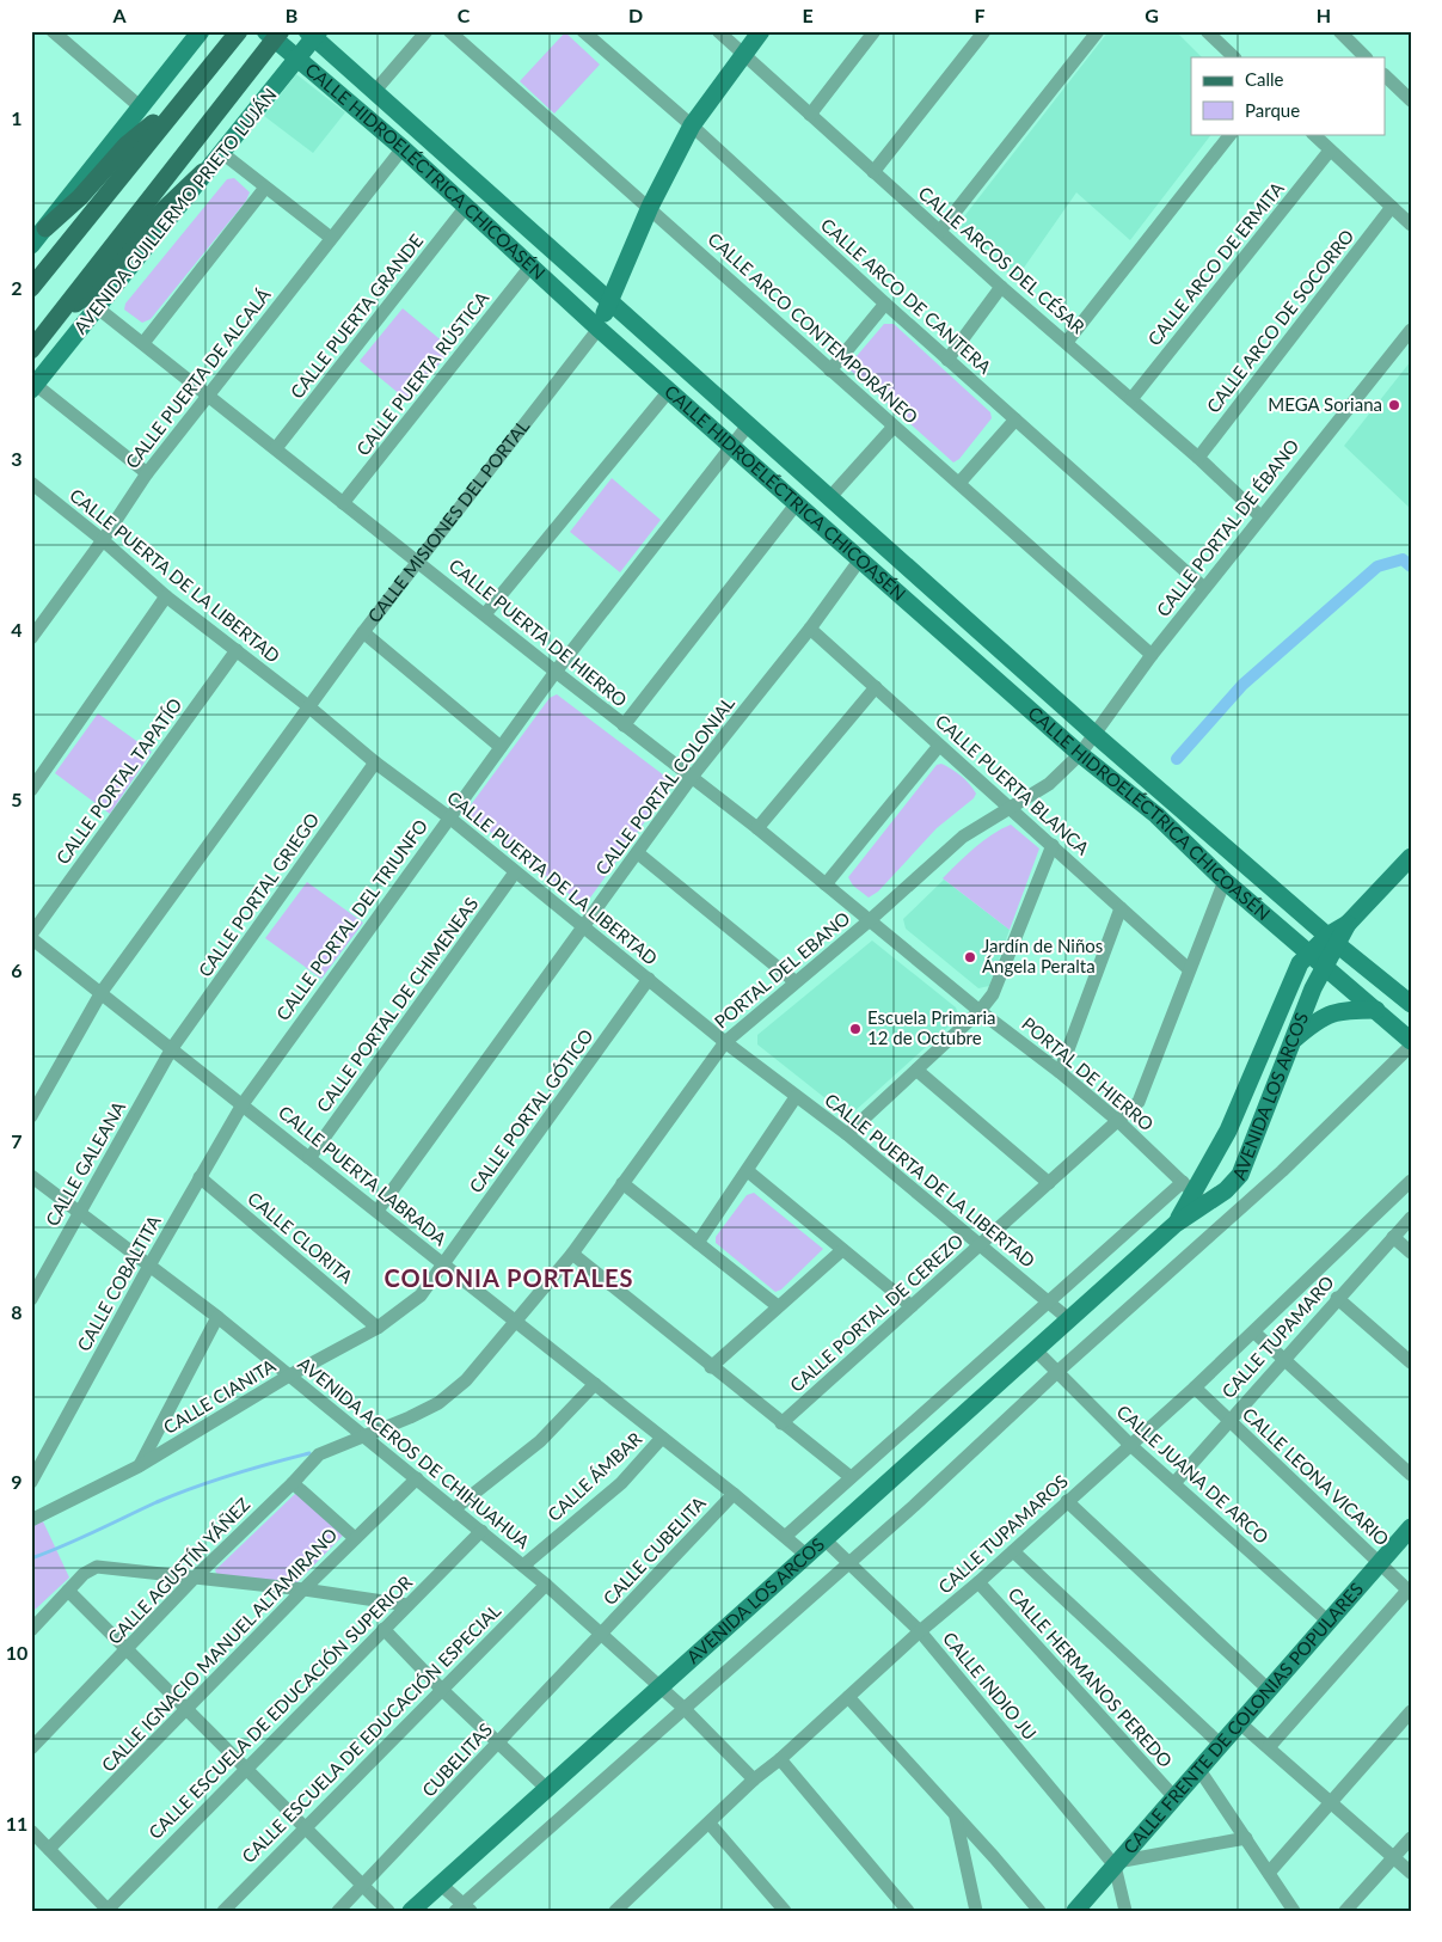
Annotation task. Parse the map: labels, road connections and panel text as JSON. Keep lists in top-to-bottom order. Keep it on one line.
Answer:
{"streets":{"main road":["CALLE HIDROELÉCTRICA CHICOASÉN","AVENIDA GUILLERMO PRIETO LUJÁN","CALLE MISIONES DEL PORTAL","AVENIDA LOS ARCOS","CALLE FRENTE DE COLONIAS POPULARES"],"street":["CALLE ARCOS DEL CÉSAR","CALLE ARCO DE ERMITA","CALLE ARCO DE CANTERA","CALLE PUERTA GRANDE","CALLE ARCO DE SOCORRO","CALLE ARCO CONTEMPORÁNEO","CALLE PUERTA RÚSTICA","CALLE PUERTA DE ALCALÁ","CALLE PORTAL DE ÉBANO","CALLE PUERTA DE LA LIBERTAD","CALLE PUERTA DE HIERRO","CALLE PORTAL TAPATÍO","CALLE PUERTA BLANCA","CALLE PORTAL COLONIAL","CALLE PORTAL GRIEGO","CALLE PORTAL DEL TRIUNFO","PORTAL DEL EBANO","CALLE PORTAL DE CHIMENEAS","PORTAL DE HIERRO","CALLE PORTAL GÓTICO","CALLE GALEANA","CALLE PUERTA LABRADA","CALLE CLORITA","CALLE COBALTITA","CALLE PORTAL DE CEREZO","CALLE TUPAMARO","CALLE CIANITA","AVENIDA ACEROS DE CHIHUAHUA","CALLE JUANA DE ARCO","CALLE ÁMBAR","CALLE LEONA VICARIO","CALLE TUPAMAROS","CALLE CUBELITA","CALLE AGUSTÍN YÁÑEZ","CALLE IGNACIO MANUEL ALTAMIRANO","CALLE HERMANOS PEREDO","CALLE INDIO JU","CALLE ESCUELA DE EDUCACIÓN SUPERIOR","CALLE ESCUELA DE EDUCACIÓN ESPECIAL","CUBELITAS"]},"crossings":[["CALLE HIDROELÉCTRICA CHICOASÉN","AVENIDA GUILLERMO PRIETO LUJÁN"],["CALLE HIDROELÉCTRICA CHICOASÉN","CALLE PUERTA GRANDE"],["CALLE HIDROELÉCTRICA CHICOASÉN","CALLE PUERTA RÚSTICA"],["CALLE HIDROELÉCTRICA CHICOASÉN","CALLE PUERTA DE ALCALÁ"],["CALLE HIDROELÉCTRICA CHICOASÉN","CALLE MISIONES DEL PORTAL"],["CALLE HIDROELÉCTRICA CHICOASÉN","CALLE PORTAL DE ÉBANO"],["CALLE HIDROELÉCTRICA CHICOASÉN","CALLE PORTAL COLONIAL"],["CALLE HIDROELÉCTRICA CHICOASÉN","CALLE PORTAL DEL TRIUNFO"],["CALLE HIDROELÉCTRICA CHICOASÉN","PORTAL DEL EBANO"],["CALLE HIDROELÉCTRICA CHICOASÉN","AVENIDA LOS ARCOS"],["CALLE HIDROELÉCTRICA CHICOASÉN","CALLE PORTAL DE CEREZO"],["AVENIDA GUILLERMO PRIETO LUJÁN","CALLE PUERTA DE HIERRO"],["CALLE ARCOS DEL CÉSAR","CALLE ARCO DE ERMITA"],["CALLE ARCOS DEL CÉSAR","CALLE ARCO DE SOCORRO"],["CALLE ARCOS DEL CÉSAR","CALLE MISIONES DEL PORTAL"],["CALLE ARCOS DEL CÉSAR","CALLE PORTAL DE ÉBANO"],["CALLE ARCO DE CANTERA","CALLE MISIONES DEL PORTAL"],["CALLE ARCO DE CANTERA","CALLE PORTAL DE ÉBANO"],["CALLE PUERTA GRANDE","CALLE PUERTA DE HIERRO"],["CALLE ARCO CONTEMPORÁNEO","CALLE MISIONES DEL PORTAL"],["CALLE ARCO CONTEMPORÁNEO","CALLE PORTAL DE ÉBANO"],["CALLE PUERTA RÚSTICA","CALLE PUERTA DE HIERRO"],["CALLE PUERTA DE ALCALÁ","CALLE PUERTA DE LA LIBERTAD"],["CALLE PUERTA DE ALCALÁ","CALLE PUERTA DE HIERRO"],["CALLE MISIONES DEL PORTAL","CALLE PUERTA DE LA LIBERTAD"],["CALLE MISIONES DEL PORTAL","CALLE PUERTA DE HIERRO"],["CALLE MISIONES DEL PORTAL","CALLE PUERTA LABRADA"],["CALLE PORTAL DE ÉBANO","PORTAL DEL EBANO"],["CALLE PUERTA DE LA LIBERTAD","CALLE PORTAL TAPATÍO"],["CALLE PUERTA DE LA LIBERTAD","CALLE PORTAL COLONIAL"],["CALLE PUERTA DE LA LIBERTAD","CALLE PORTAL GRIEGO"],["CALLE PUERTA DE LA LIBERTAD","CALLE PORTAL DEL TRIUNFO"],["CALLE PUERTA DE LA LIBERTAD","PORTAL DEL EBANO"],["CALLE PUERTA DE LA LIBERTAD","CALLE PORTAL DE CHIMENEAS"],["CALLE PUERTA DE LA LIBERTAD","AVENIDA LOS ARCOS"],["CALLE PUERTA DE LA LIBERTAD","CALLE PORTAL GÓTICO"],["CALLE PUERTA DE LA LIBERTAD","CALLE PORTAL DE CEREZO"],["CALLE PUERTA DE HIERRO","CALLE PORTAL COLONIAL"],["CALLE PUERTA DE HIERRO","CALLE PORTAL DEL TRIUNFO"],["CALLE PUERTA DE HIERRO","PORTAL DEL EBANO"],["CALLE PUERTA DE HIERRO","PORTAL DE HIERRO"],["CALLE PORTAL TAPATÍO","CALLE PUERTA LABRADA"],["CALLE PUERTA BLANCA","CALLE PORTAL COLONIAL"],["CALLE PUERTA BLANCA","PORTAL DEL EBANO"],["CALLE PUERTA BLANCA","CALLE PORTAL DE CEREZO"],["CALLE PORTAL COLONIAL","CALLE PUERTA LABRADA"],["CALLE PORTAL GRIEGO","CALLE GALEANA"],["CALLE PORTAL GRIEGO","CALLE PUERTA LABRADA"],["CALLE PORTAL DEL TRIUNFO","CALLE PUERTA LABRADA"],["CALLE PORTAL DEL TRIUNFO","CALLE COBALTITA"],["PORTAL DEL EBANO","PORTAL DE HIERRO"],["PORTAL DEL EBANO","CALLE PUERTA LABRADA"],["PORTAL DEL EBANO","AVENIDA ACEROS DE CHIHUAHUA"],["PORTAL DEL EBANO","CALLE AGUSTÍN YÁÑEZ"],["CALLE PORTAL DE CHIMENEAS","CALLE PUERTA LABRADA"],["PORTAL DE HIERRO","AVENIDA LOS ARCOS"],["PORTAL DE HIERRO","CALLE PORTAL DE CEREZO"],["AVENIDA LOS ARCOS","CALLE PUERTA LABRADA"],["AVENIDA LOS ARCOS","AVENIDA ACEROS DE CHIHUAHUA"],["AVENIDA LOS ARCOS","CALLE JUANA DE ARCO"],["AVENIDA LOS ARCOS","CALLE INDIO JU"],["CALLE PORTAL GÓTICO","CALLE PUERTA LABRADA"],["CALLE PORTAL GÓTICO","CALLE CIANITA"],["CALLE GALEANA","CALLE PUERTA LABRADA"],["CALLE GALEANA","AVENIDA ACEROS DE CHIHUAHUA"],["CALLE PUERTA LABRADA","CALLE COBALTITA"],["CALLE PUERTA LABRADA","CALLE CIANITA"],["CALLE PUERTA LABRADA","CALLE ÁMBAR"],["CALLE PUERTA LABRADA","CALLE CUBELITA"],["CALLE CLORITA","CALLE COBALTITA"],["CALLE CLORITA","CALLE CIANITA"],["CALLE COBALTITA","AVENIDA ACEROS DE CHIHUAHUA"],["CALLE TUPAMARO","CALLE JUANA DE ARCO"],["CALLE TUPAMARO","CALLE LEONA VICARIO"],["CALLE CIANITA","AVENIDA ACEROS DE CHIHUAHUA"],["AVENIDA ACEROS DE CHIHUAHUA","CALLE ÁMBAR"],["AVENIDA ACEROS DE CHIHUAHUA","CALLE TUPAMAROS"],["AVENIDA ACEROS DE CHIHUAHUA","CALLE CUBELITA"],["AVENIDA ACEROS DE CHIHUAHUA","CALLE AGUSTÍN YÁÑEZ"],["AVENIDA ACEROS DE CHIHUAHUA","CALLE IGNACIO MANUEL ALTAMIRANO"],["AVENIDA ACEROS DE CHIHUAHUA","CALLE ESCUELA DE EDUCACIÓN SUPERIOR"],["AVENIDA ACEROS DE CHIHUAHUA","CALLE ESCUELA DE EDUCACIÓN ESPECIAL"],["AVENIDA ACEROS DE CHIHUAHUA","CUBELITAS"],["CALLE JUANA DE ARCO","CALLE TUPAMAROS"],["CALLE JUANA DE ARCO","CALLE FRENTE DE COLONIAS POPULARES"],["CALLE LEONA VICARIO","CALLE TUPAMAROS"],["CALLE LEONA VICARIO","CALLE FRENTE DE COLONIAS POPULARES"],["CALLE TUPAMAROS","CALLE HERMANOS PEREDO"],["CALLE TUPAMAROS","CALLE INDIO JU"],["CALLE CUBELITA","CUBELITAS"],["CALLE HERMANOS PEREDO","CALLE FRENTE DE COLONIAS POPULARES"],["CALLE INDIO JU","CALLE FRENTE DE COLONIAS POPULARES"]],"districts":["COLONIA PORTALES"],"places":["MEGA Soriana","Jardín de Niños Ángela Peralta","Escuela Primaria 12 de Octubre"],"legend":["Calle","Parque"],"grid":{"columns":["A","B","C","D","E","F","G","H"],"rows":["1","2","3","4","5","6","7","8","9","10","11"]}}
